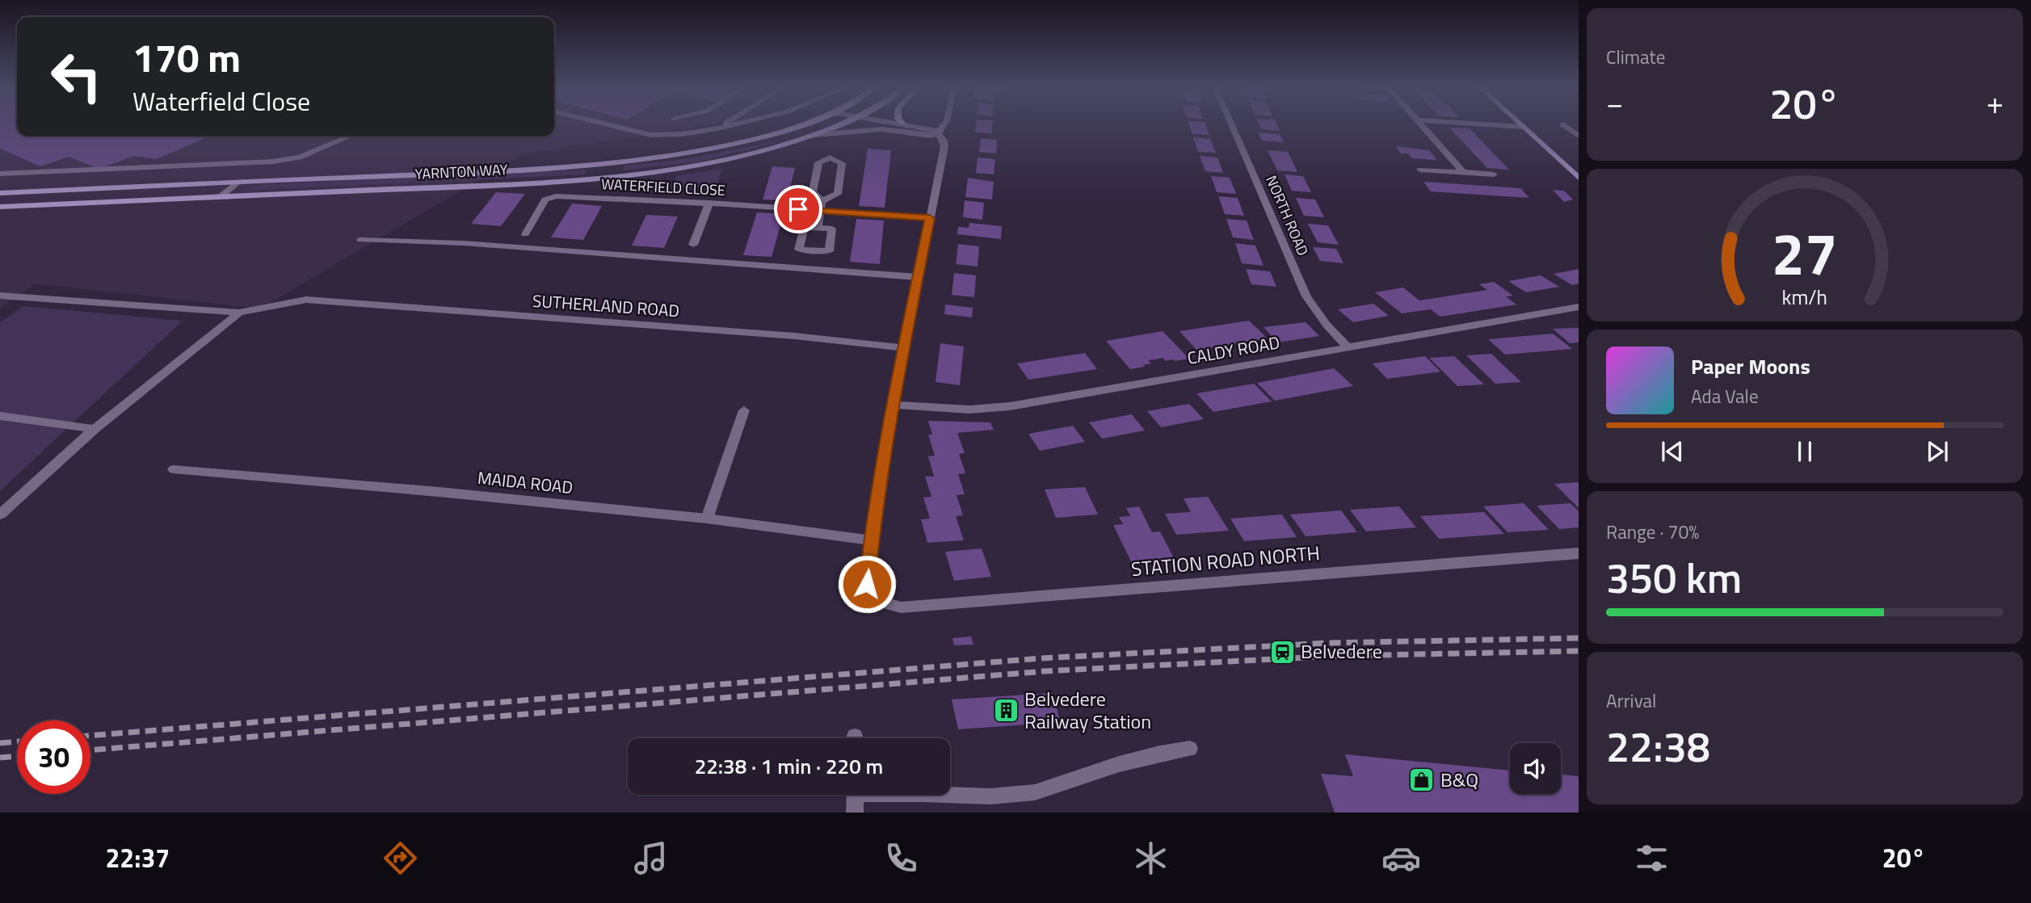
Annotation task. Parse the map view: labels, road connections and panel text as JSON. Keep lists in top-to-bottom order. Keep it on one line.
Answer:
{"streets":{"street":["YARNTON WAY","WATERFIELD CLOSE","NORTH ROAD","SUTHERLAND ROAD","CALDY ROAD","MAIDA ROAD","STATION ROAD NORTH"]},"crossings":[["NORTH ROAD","CALDY ROAD"],["MAIDA ROAD","STATION ROAD NORTH"]],"places":{"station":["Belvedere"],"building":["Belvedere Railway Station"],"shop":["B&Q"]},"page":{"tile":["Climate",["Range · 70%","350 km"],["Arrival","22:38"]],"turn":["170 m","Waterfield Close"],"heat":["−","20°","+"],"song":["Paper Moons","Ada Vale"],"limit":"30","trip":"22:38 · 1 min · 220 m","tabs":["22:37","20°"],"gauge":["27","km/h"]}}
